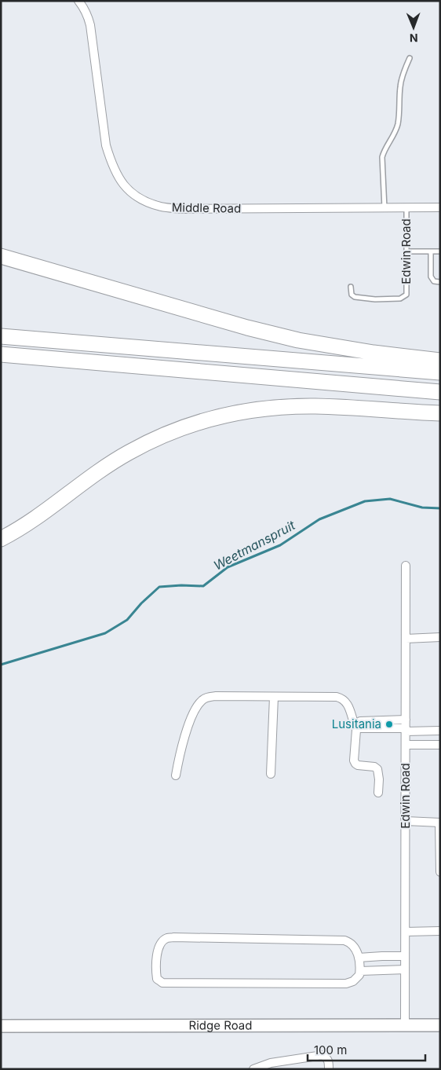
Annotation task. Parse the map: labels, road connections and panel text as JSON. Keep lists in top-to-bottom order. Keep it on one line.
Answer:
{"streets":{"main road":["Ridge Road"],"street":["Middle Road","Edwin Road"]},"crossings":[["Middle Road","Edwin Road"],["Edwin Road","Ridge Road"]],"water":["Weetmanspruit"],"places":["Lusitania"],"scale_bar":"100 m","north":"bottom"}
